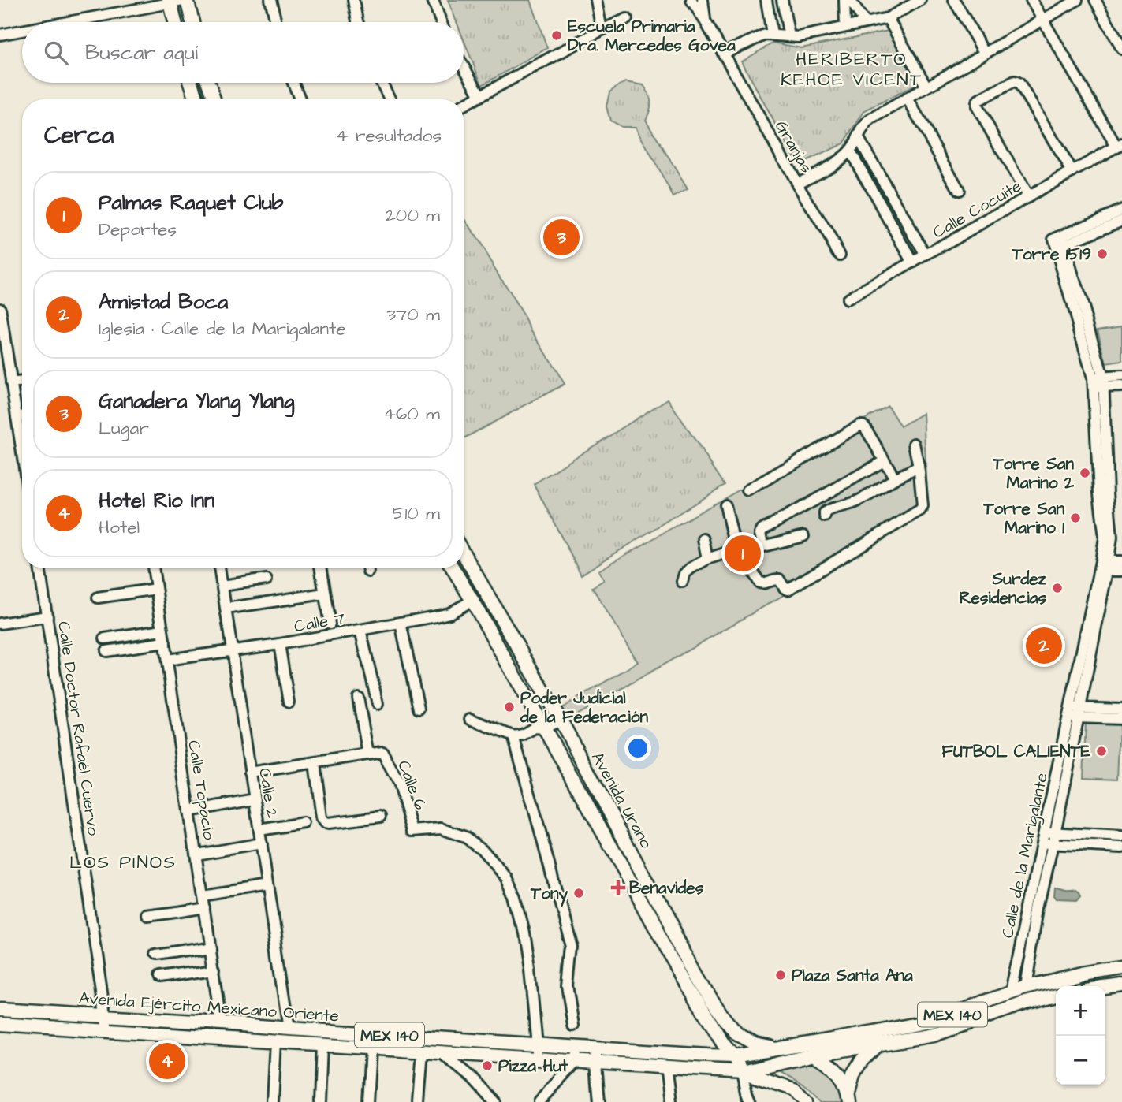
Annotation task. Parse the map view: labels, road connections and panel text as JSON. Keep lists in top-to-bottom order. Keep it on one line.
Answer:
{"streets":{"main road":["Avenida Urano","Avenida Ejército Mexicano Oriente","MEX 140"],"street":["Granjas","Calle Cocuite","Calle 7","Calle Doctor Rafaél Cuervo","Calle 6","Calle Topacio","Calle 2","Calle de la Marigalante"]},"crossings":[["Calle 7","Calle Topacio"],["Calle 7","Calle 2"],["Calle 7","Avenida Urano"],["Calle Doctor Rafaél Cuervo","Avenida Ejército Mexicano Oriente"],["Calle 6","Avenida Ejército Mexicano Oriente"],["Calle Topacio","Avenida Ejército Mexicano Oriente"],["Calle 2","Avenida Ejército Mexicano Oriente"],["Avenida Urano","Avenida Ejército Mexicano Oriente"],["Avenida Urano","MEX 140"],["Calle de la Marigalante","MEX 140"],["Avenida Ejército Mexicano Oriente","MEX 140"]],"districts":["HERIBERTO KEHOE VICENT","LOS PINOS"],"places":{"other":["Escuela Primaria Dra. Mercedes Govea","Torre 1519","Torre San Marino 2","Torre San Marino 1","Surdez Residencias","Poder Judicial de la Federación","FUTBOL CALIENTE","Tony","Plaza Santa Ana","Pizza Hut"],"health":["Benavides"]},"page":{"search":"Buscar aquí","heading":["Cerca","4 resultados"],"list":[{"mark":"1","name":"Palmas Raquet Club","note":"Deportes","value":"200 m"},{"mark":"2","name":"Amistad Boca","note":"Iglesia · Calle de la Marigalante","value":"370 m"},{"mark":"3","name":"Ganadera Ylang Ylang","note":"Lugar","value":"460 m"},{"mark":"4","name":"Hotel Rio Inn","note":"Hotel","value":"510 m"}],"pins":["3","1","2","4"],"map_buttons":["+","−"]}}
